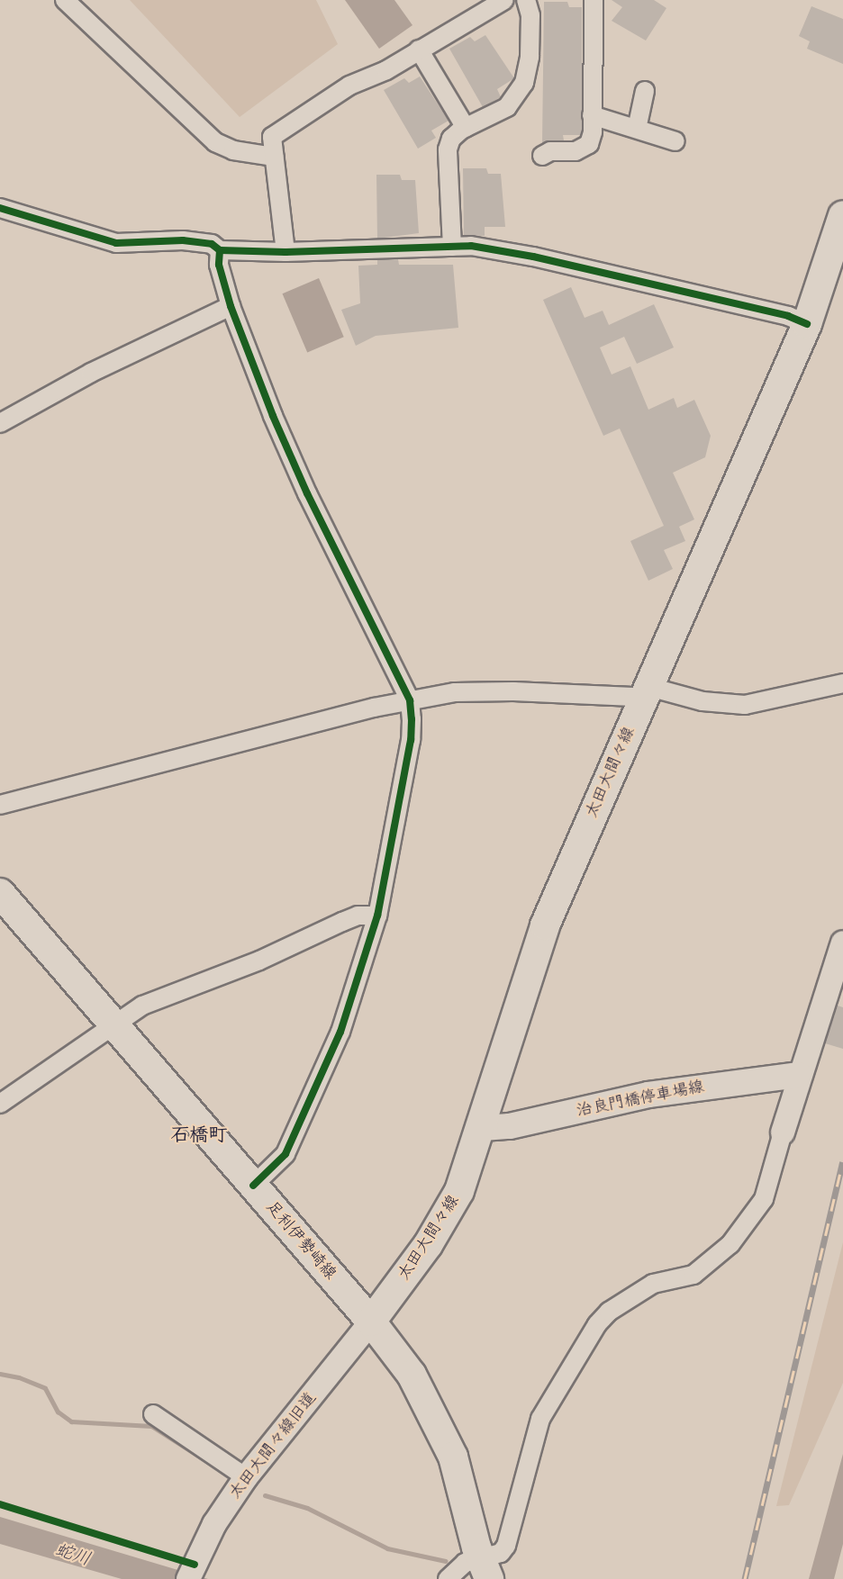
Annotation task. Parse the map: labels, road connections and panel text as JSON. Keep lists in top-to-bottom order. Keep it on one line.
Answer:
{"streets":{"main road":["太田大間々線","治良門橋停車場線","足利伊勢崎線"],"street":["太田大間々線旧道"]},"crossings":[["太田大間々線","治良門橋停車場線"],["太田大間々線","足利伊勢崎線"],["太田大間々線","太田大間々線旧道"],["足利伊勢崎線","太田大間々線旧道"]],"districts":["石橋町"],"water":["蛇川"]}
